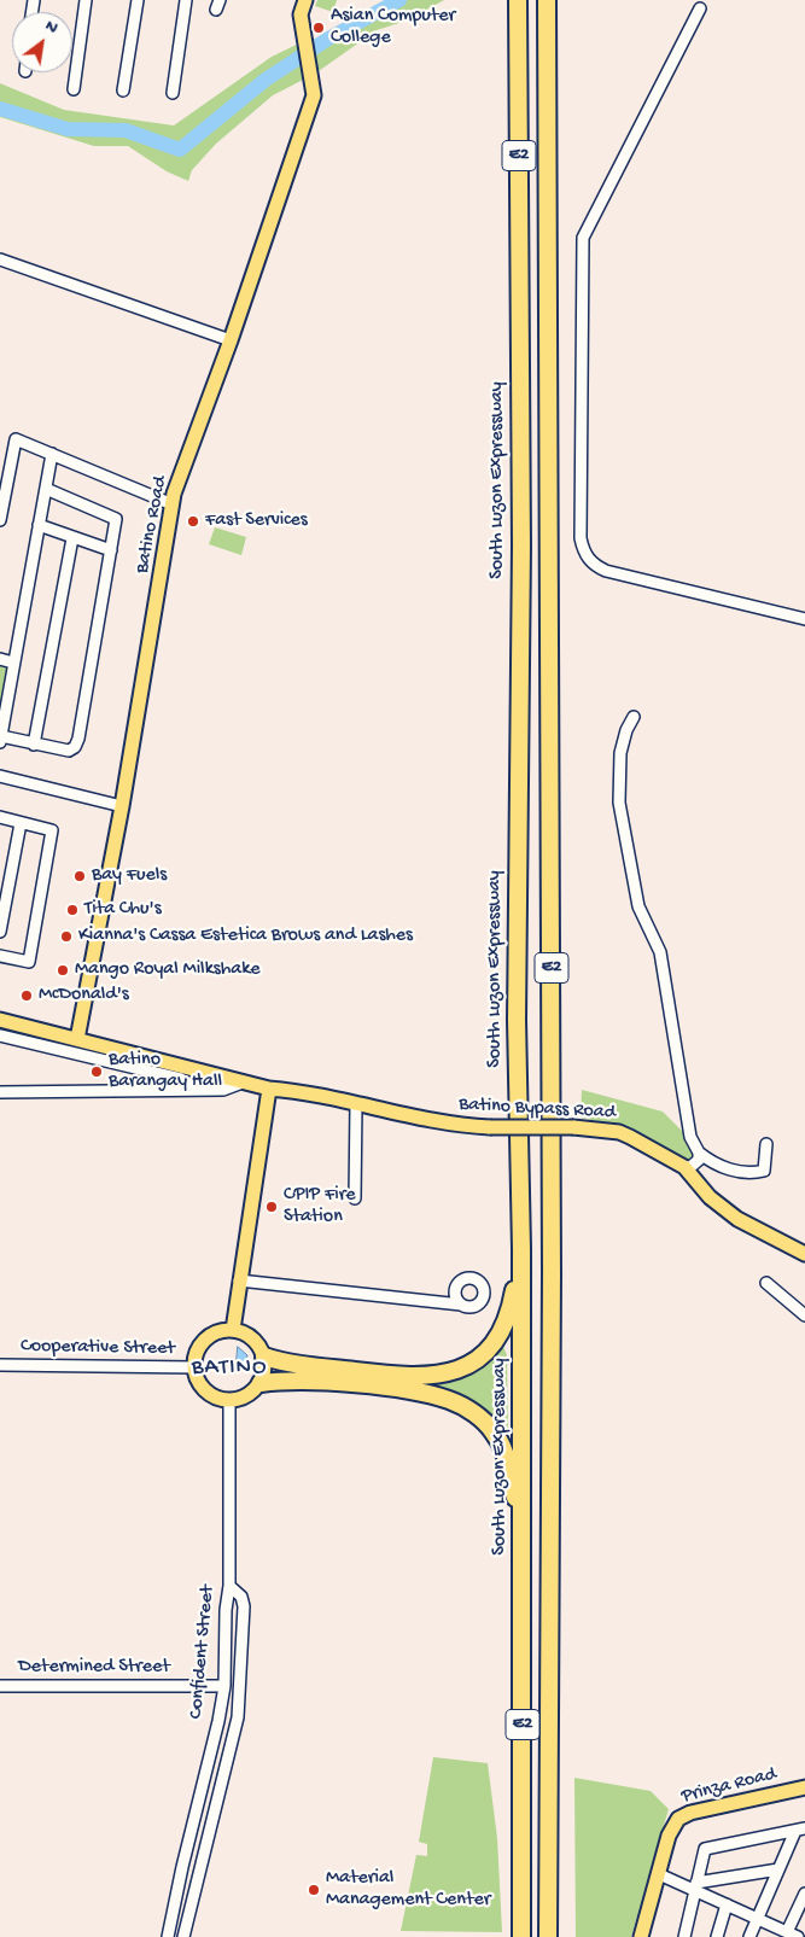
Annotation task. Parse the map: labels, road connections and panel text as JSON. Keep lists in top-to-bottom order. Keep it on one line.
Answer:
{"streets":{"highway":["E2","South Luzon Expressway"],"main road":["Batino Road","Batino Bypass Road","Prinza Road"],"street":["Cooperative Street","Confident Street","Determined Street"]},"crossings":[["Batino Road","Batino Bypass Road"],["Cooperative Street","Confident Street"],["Confident Street","Determined Street"]],"districts":["BATINO"],"places":["Asian Computer College","Fast Services","Bay Fuels","Tita Chu's","Kianna's Cassa Estetica Brows and Lashes","Mango Royal Milkshake","McDonald's","Batino Barangay Hall","CPIP Fire Station","Material Management Center"],"north":"top right"}
